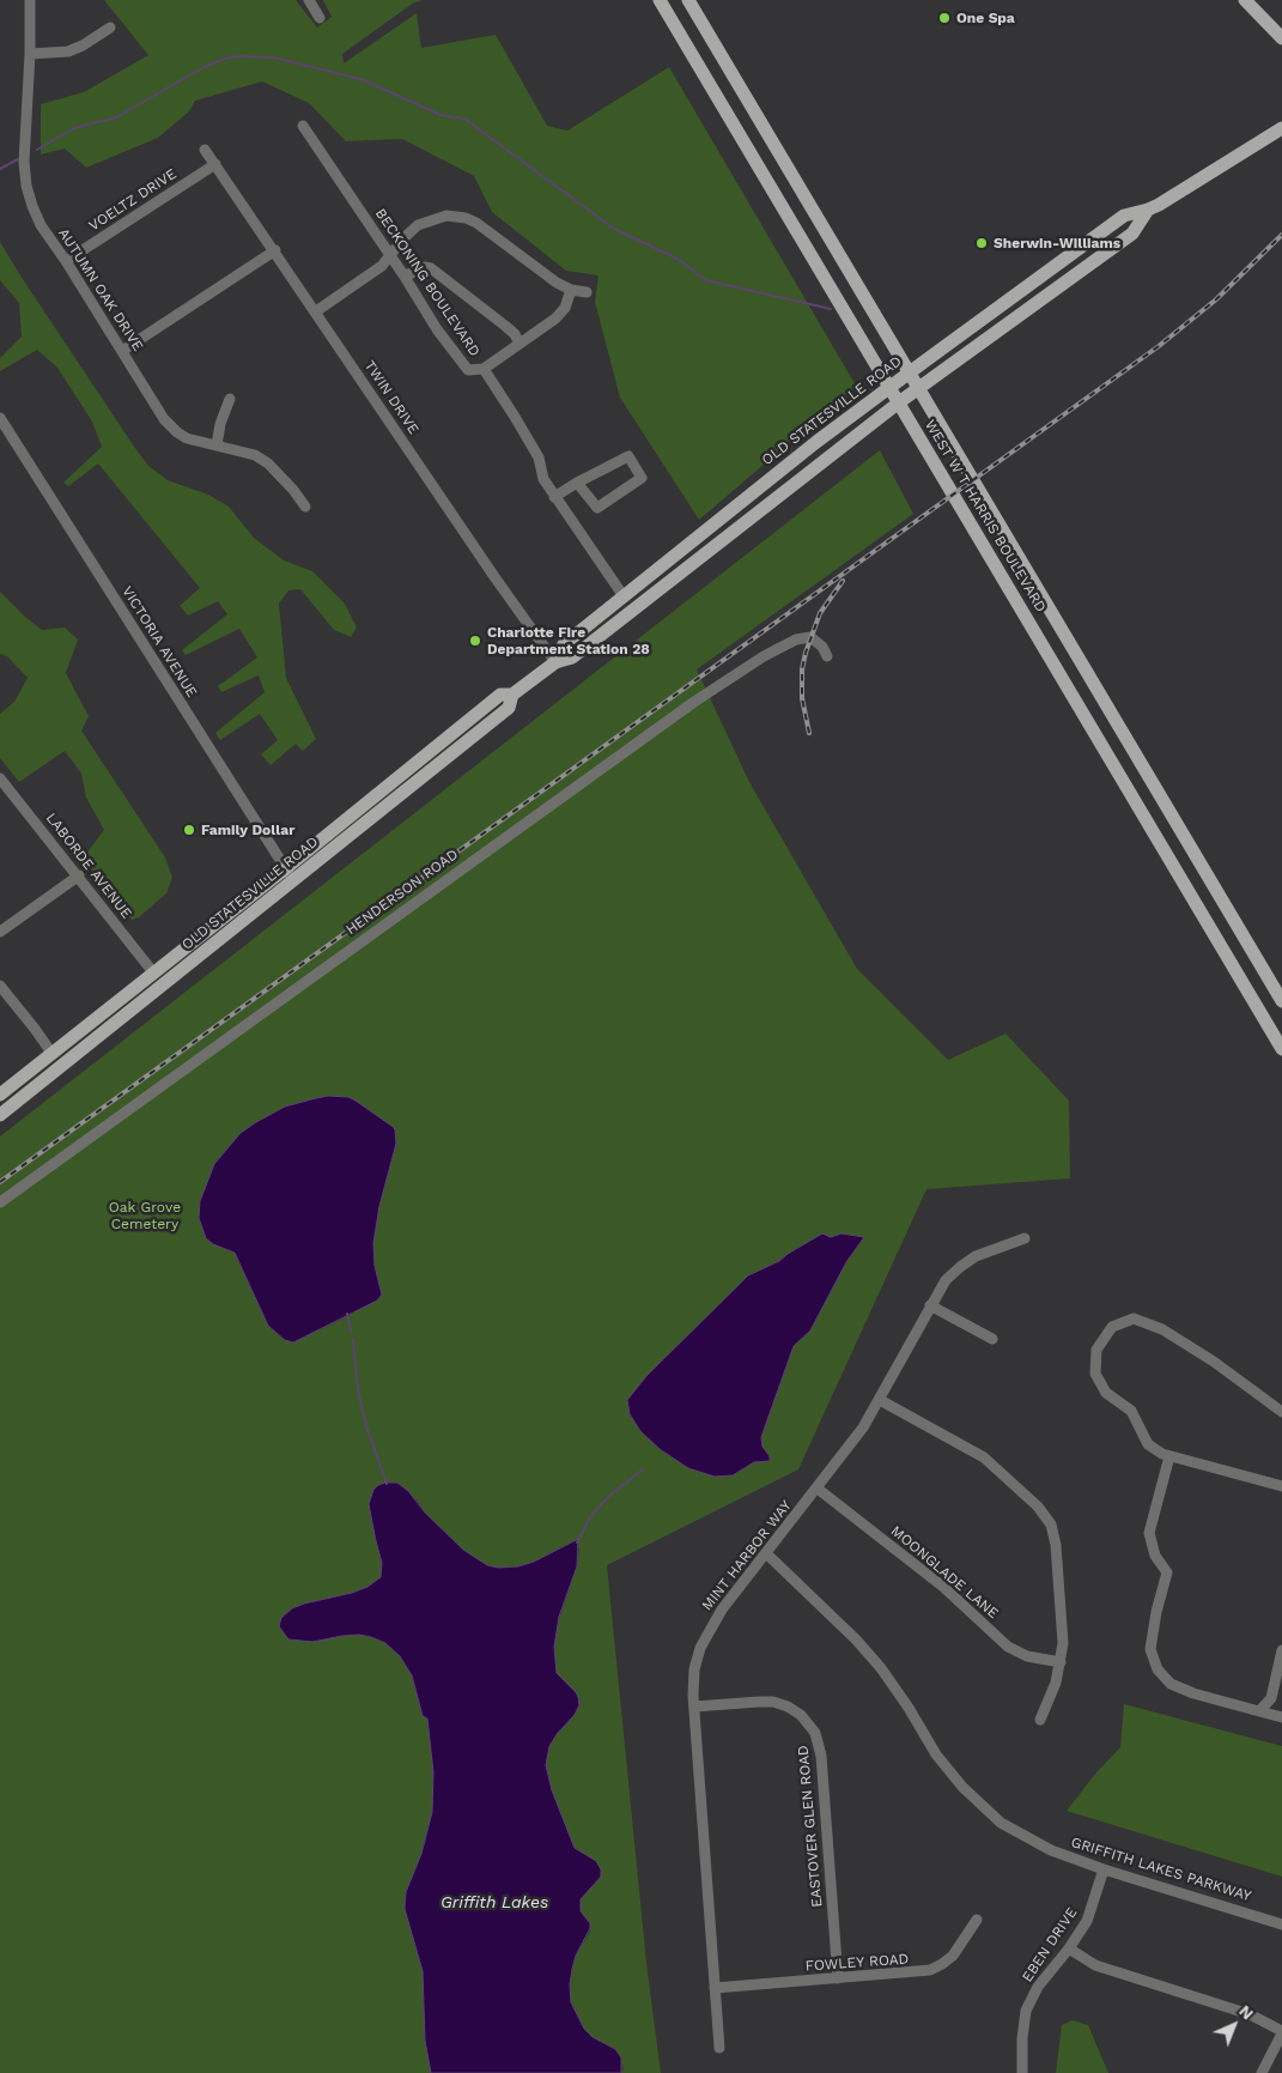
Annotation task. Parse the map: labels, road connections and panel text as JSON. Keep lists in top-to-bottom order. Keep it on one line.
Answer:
{"streets":{"main road":["OLD STATESVILLE ROAD","WEST W T HARRIS BOULEVARD"],"street":["VOELTZ DRIVE","BECKONING BOULEVARD","AUTUMN OAK DRIVE","TWIN DRIVE","VICTORIA AVENUE","LABORDE AVENUE","HENDERSON ROAD","MINT HARBOR WAY","MOONGLADE LANE","EASTOVER GLEN ROAD","GRIFFITH LAKES PARKWAY","EBEN DRIVE","FOWLEY ROAD"]},"crossings":[["VOELTZ DRIVE","AUTUMN OAK DRIVE"],["VOELTZ DRIVE","TWIN DRIVE"],["BECKONING BOULEVARD","OLD STATESVILLE ROAD"],["TWIN DRIVE","OLD STATESVILLE ROAD"],["OLD STATESVILLE ROAD","WEST W T HARRIS BOULEVARD"],["OLD STATESVILLE ROAD","VICTORIA AVENUE"],["OLD STATESVILLE ROAD","LABORDE AVENUE"],["MINT HARBOR WAY","MOONGLADE LANE"],["MINT HARBOR WAY","EASTOVER GLEN ROAD"],["MINT HARBOR WAY","GRIFFITH LAKES PARKWAY"],["MINT HARBOR WAY","FOWLEY ROAD"],["EASTOVER GLEN ROAD","FOWLEY ROAD"],["GRIFFITH LAKES PARKWAY","EBEN DRIVE"]],"water":["Griffith Lakes"],"parks":["Oak Grove Cemetery"],"places":["One Spa","Sherwin-Williams","Charlotte Fire Department Station 28","Family Dollar"],"north":"top right"}
